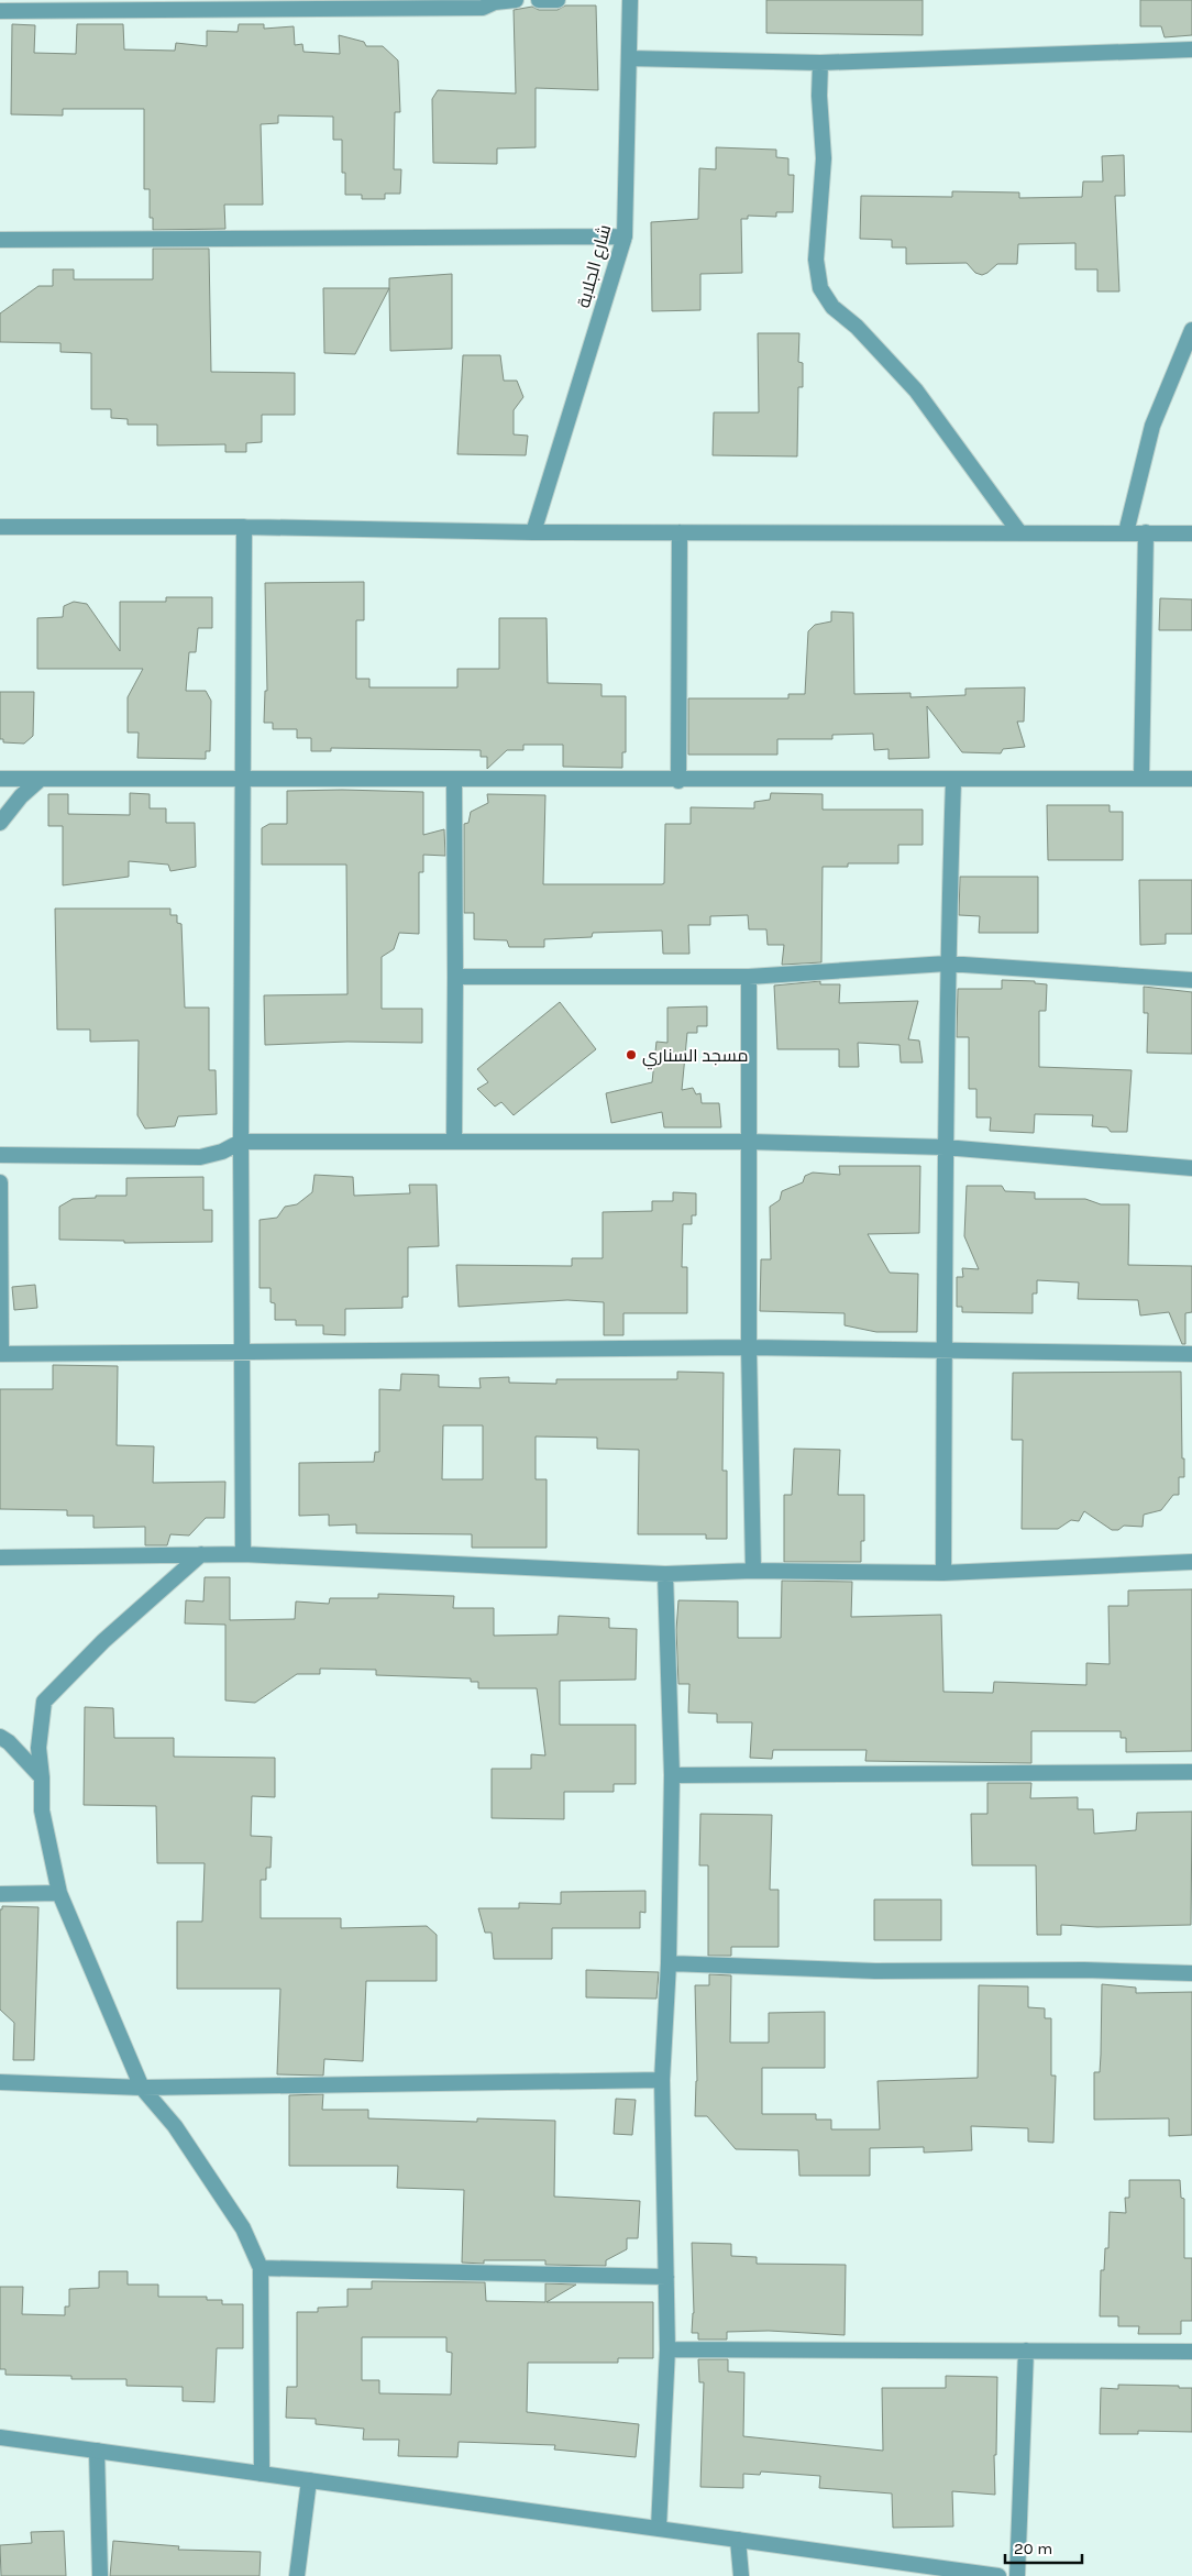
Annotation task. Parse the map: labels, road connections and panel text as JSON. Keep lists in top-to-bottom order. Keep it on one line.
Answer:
{"streets":{"street":["شارع الجلابة"]},"places":["مسجد السناري"],"scale_bar":"20 m"}
